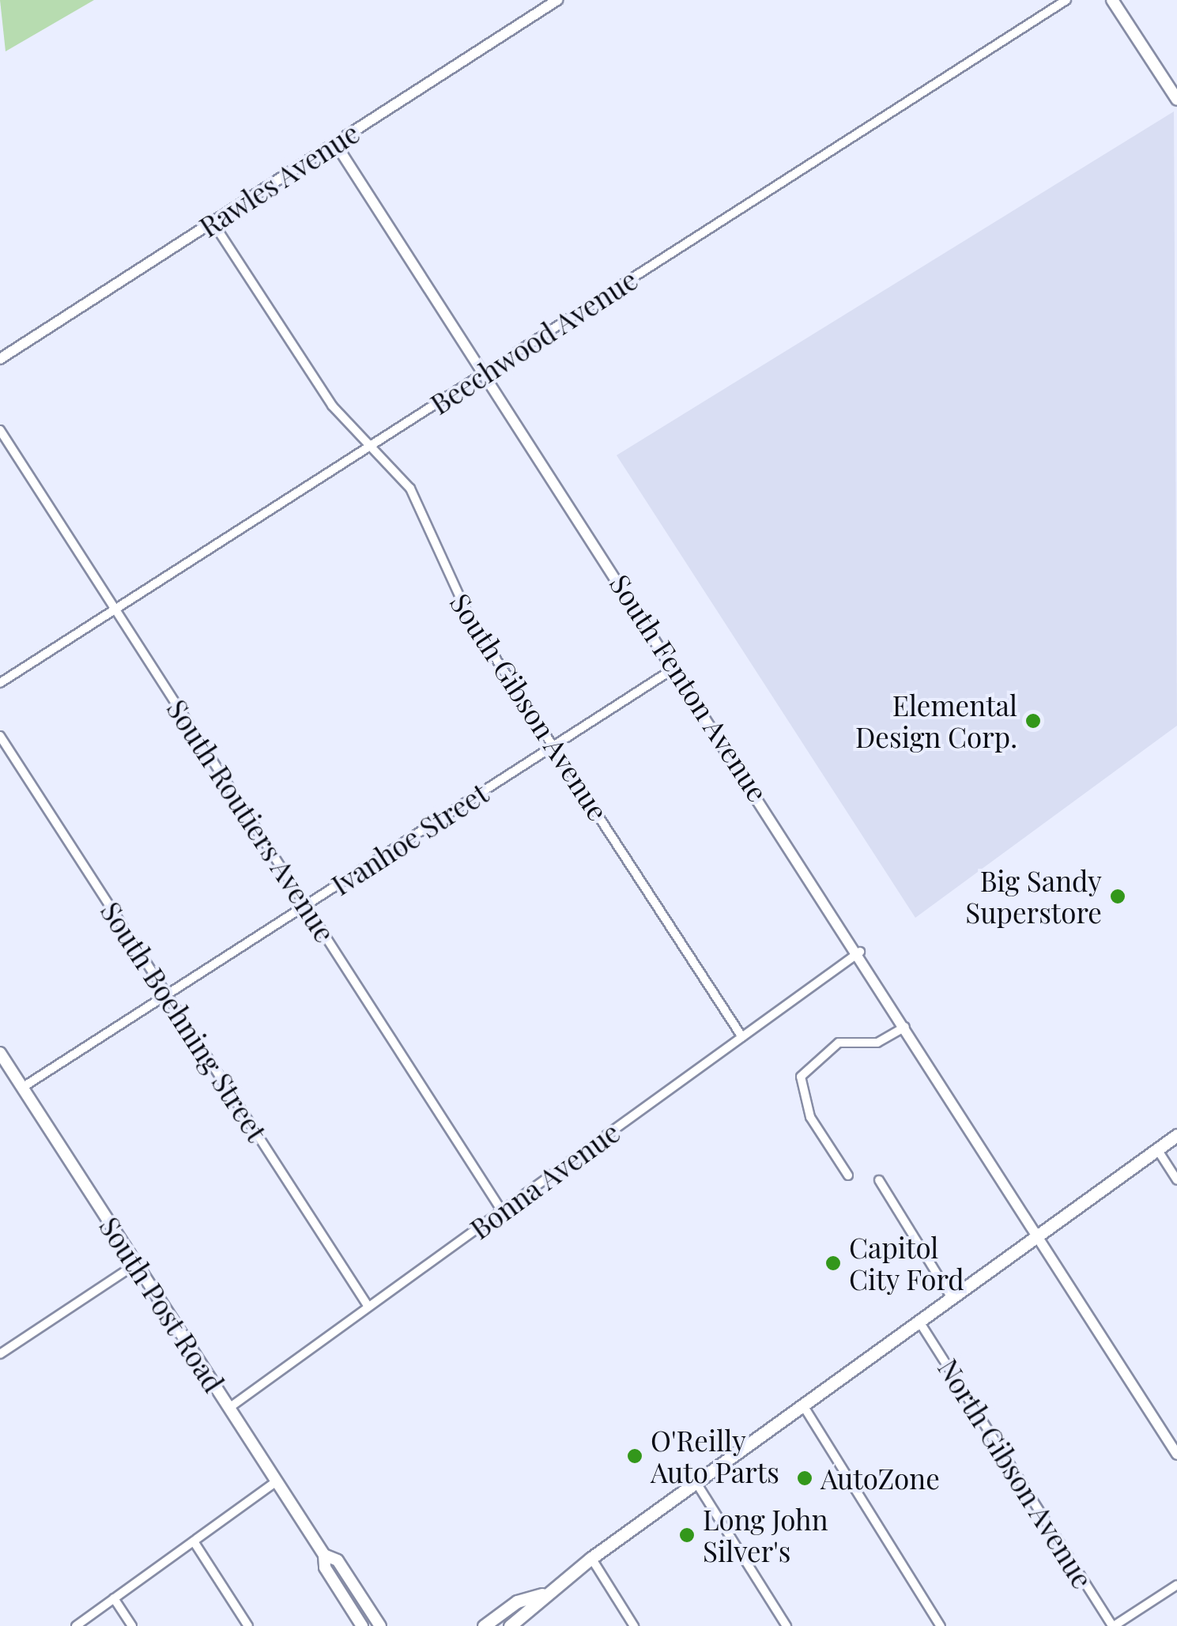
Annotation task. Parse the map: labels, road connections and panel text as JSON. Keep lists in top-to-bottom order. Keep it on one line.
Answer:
{"streets":{"main road":["South Post Road"],"street":["Rawles Avenue","Beechwood Avenue","South Fenton Avenue","South Gibson Avenue","South Routiers Avenue","Ivanhoe Street","South Boehning Street","Bonna Avenue","North Gibson Avenue"]},"crossings":[["Rawles Avenue","South Fenton Avenue"],["Rawles Avenue","South Gibson Avenue"],["Beechwood Avenue","South Fenton Avenue"],["Beechwood Avenue","South Gibson Avenue"],["Beechwood Avenue","South Routiers Avenue"],["South Fenton Avenue","Ivanhoe Street"],["South Fenton Avenue","Bonna Avenue"],["South Gibson Avenue","Ivanhoe Street"],["South Gibson Avenue","Bonna Avenue"],["South Routiers Avenue","Ivanhoe Street"],["South Routiers Avenue","Bonna Avenue"],["Ivanhoe Street","South Boehning Street"],["Ivanhoe Street","South Post Road"],["South Boehning Street","Bonna Avenue"],["Bonna Avenue","South Post Road"]],"places":["Elemental Design Corp.","Big Sandy Superstore","Capitol City Ford","O'Reilly Auto Parts","AutoZone","Long John Silver's"]}
